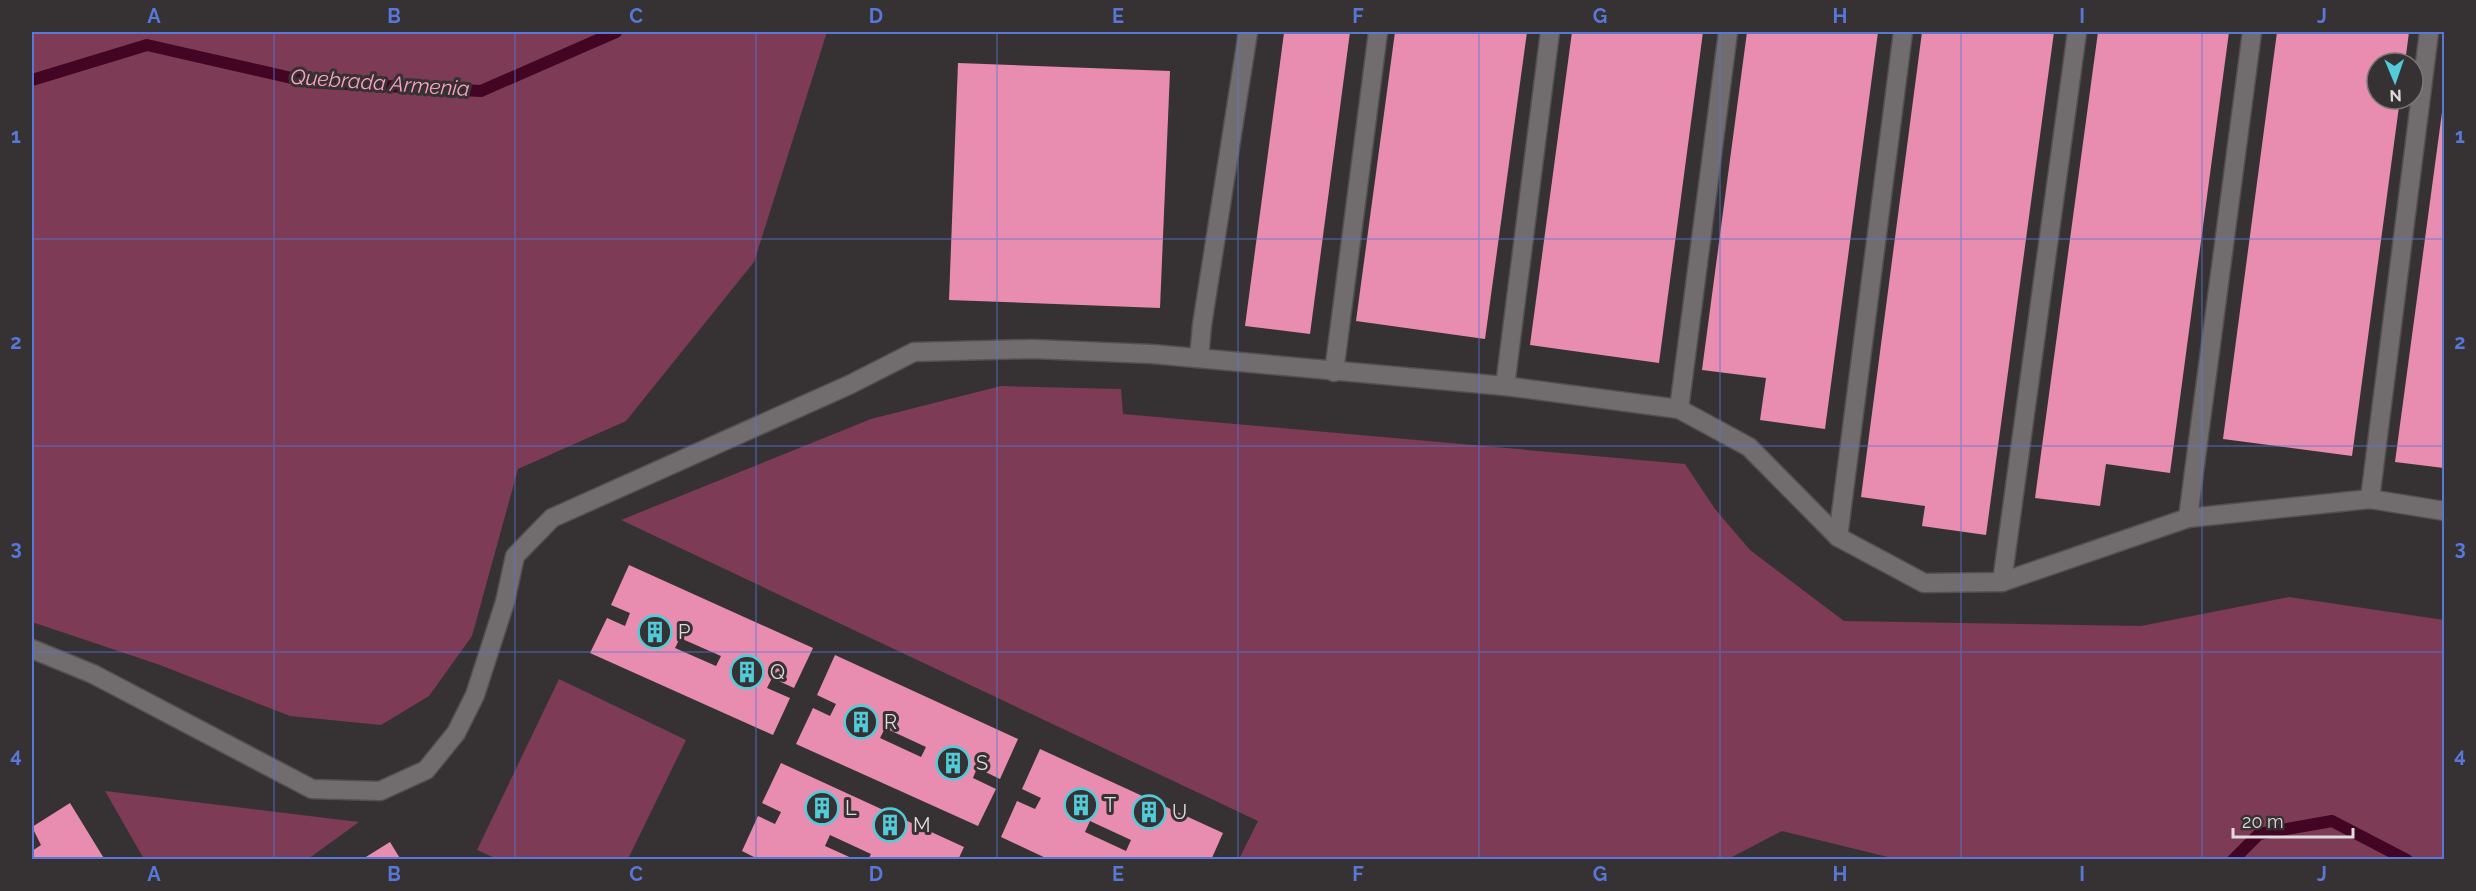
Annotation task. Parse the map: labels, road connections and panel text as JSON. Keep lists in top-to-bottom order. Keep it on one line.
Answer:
{"water":["Quebrada Armenia"],"places":{"building":["P","Q","R","S","T","L","U","M"]},"scale_bar":"20 m","north":"bottom","grid":{"columns":["A","B","C","D","E","F","G","H","I","J"],"rows":["1","2","3","4"]}}
